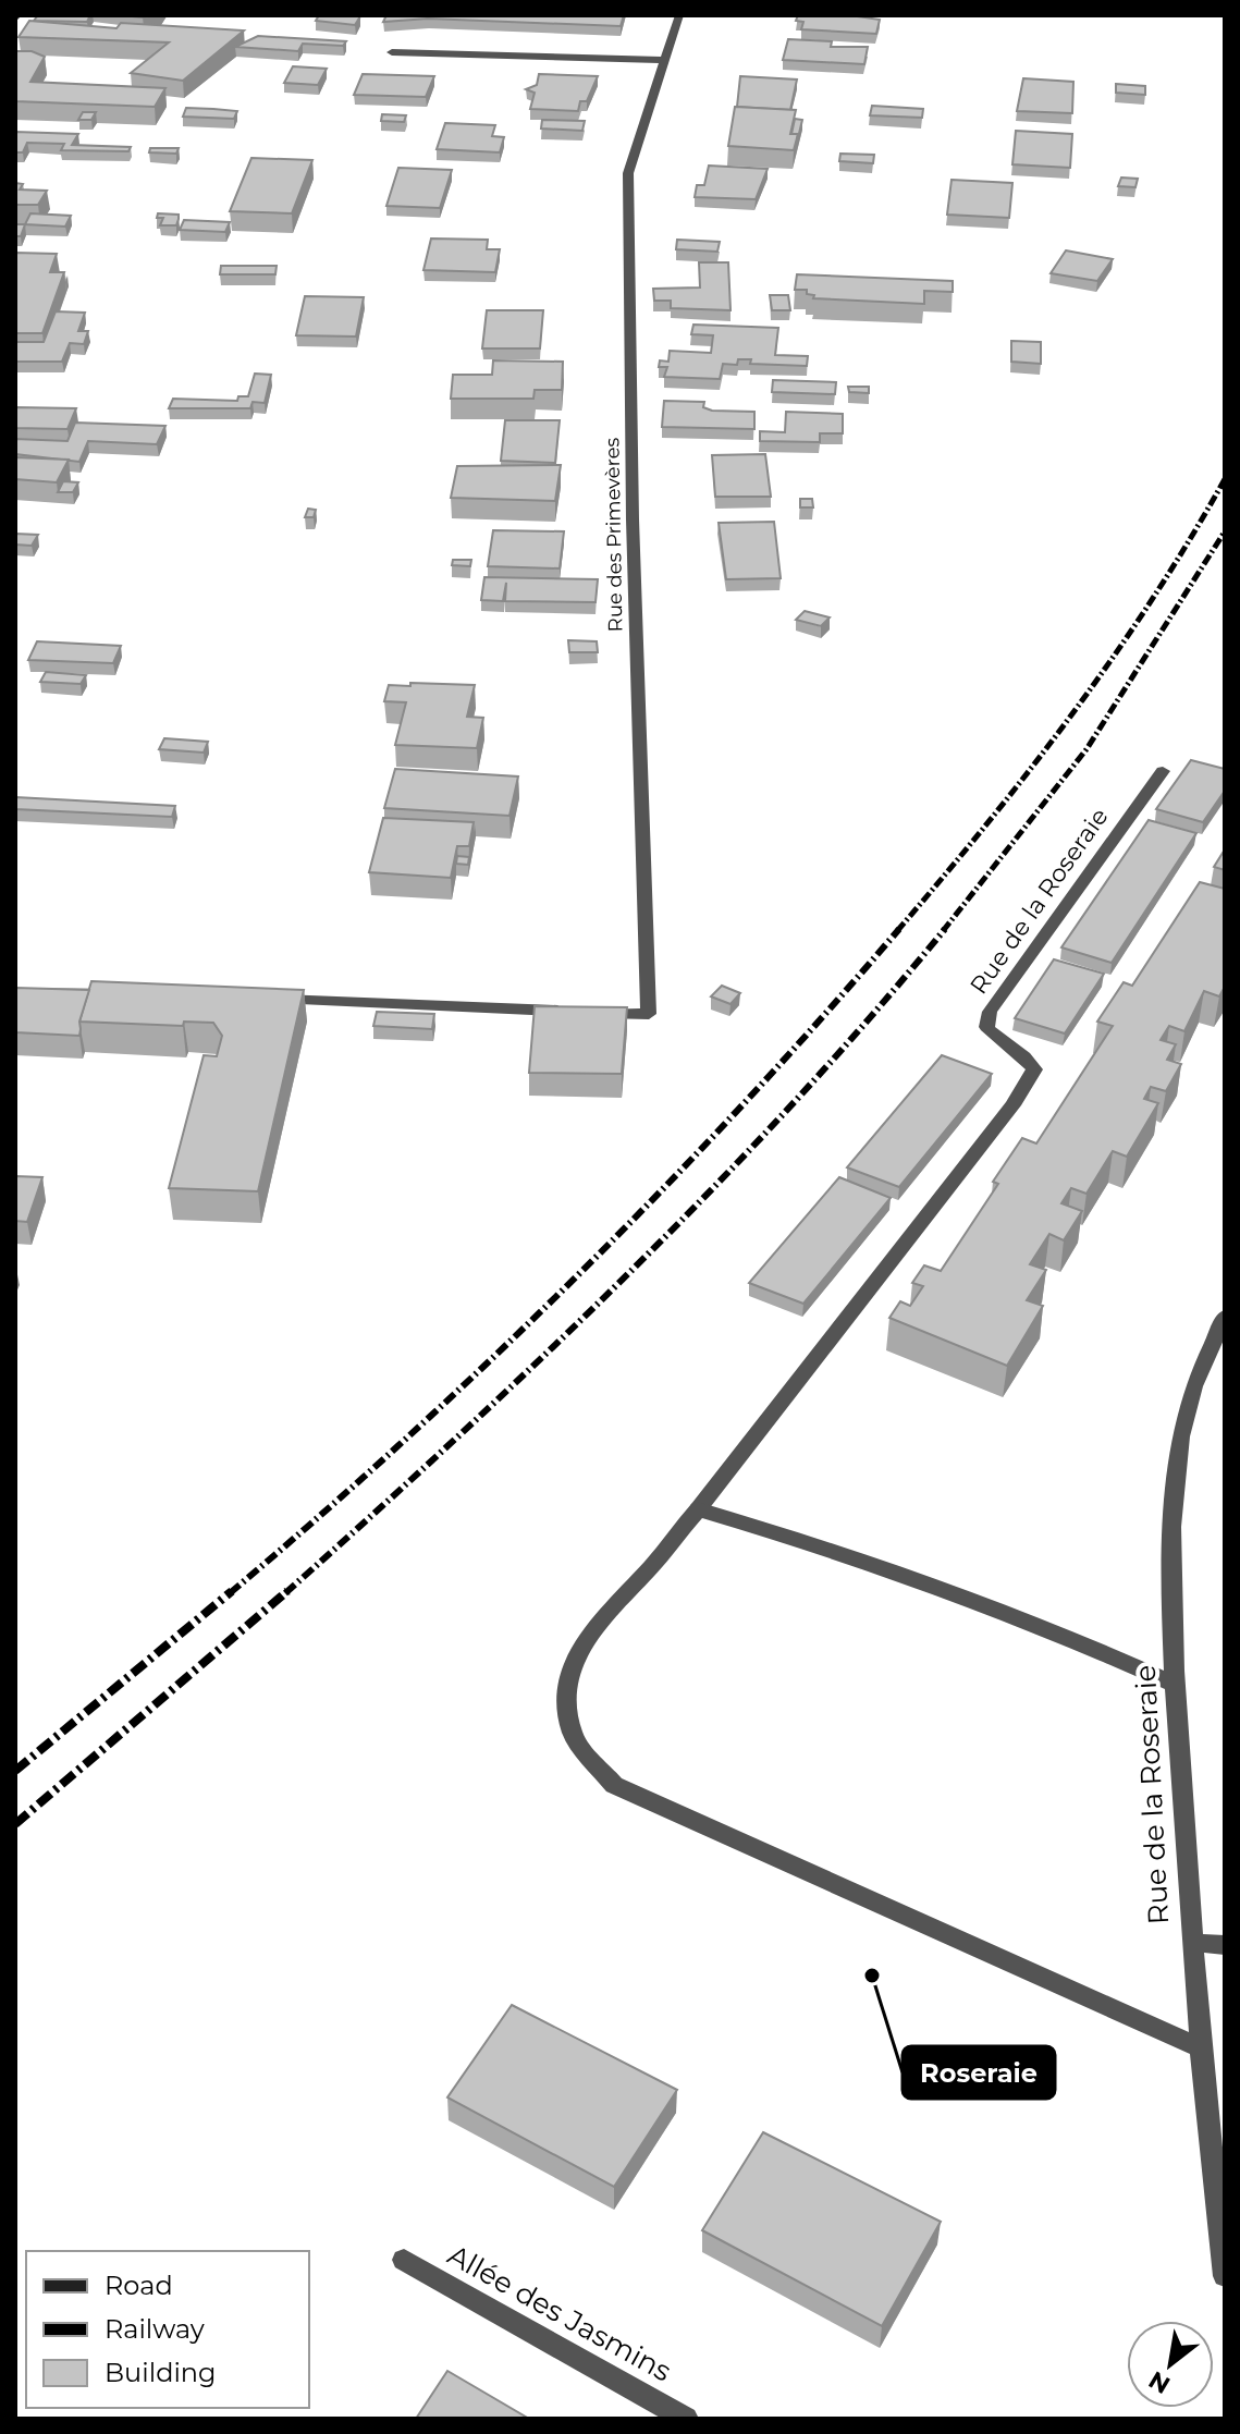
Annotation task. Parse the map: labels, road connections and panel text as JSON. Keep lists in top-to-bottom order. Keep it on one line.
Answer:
{"streets":{"street":["Rue des Primevères","Rue de la Roseraie","Allée des Jasmins"]},"places":["Roseraie"],"legend":["Road","Railway","Building"],"north":"bottom left"}
